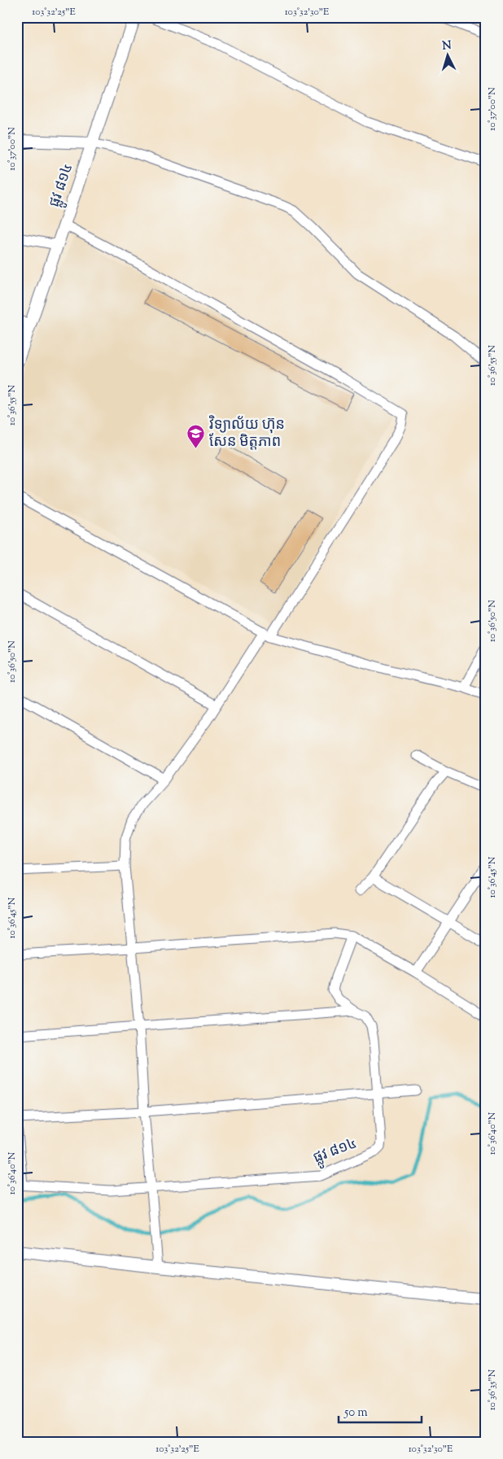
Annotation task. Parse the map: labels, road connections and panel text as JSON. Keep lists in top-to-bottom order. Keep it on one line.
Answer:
{"streets":{"street":["ផ្លូវ ៨១៤"]},"places":{"school or university":["វិទ្យាល័យ ហ៊ុន សែន មិត្តភាព"]},"scale_bar":"50 m","north":"top","coordinates":["103°32'25\"E","103°32'30\"E","10°37'00\"N","10°36'55\"N","10°36'50\"N","10°36'45\"N","10°36'40\"N","10°36'35\"N"]}
